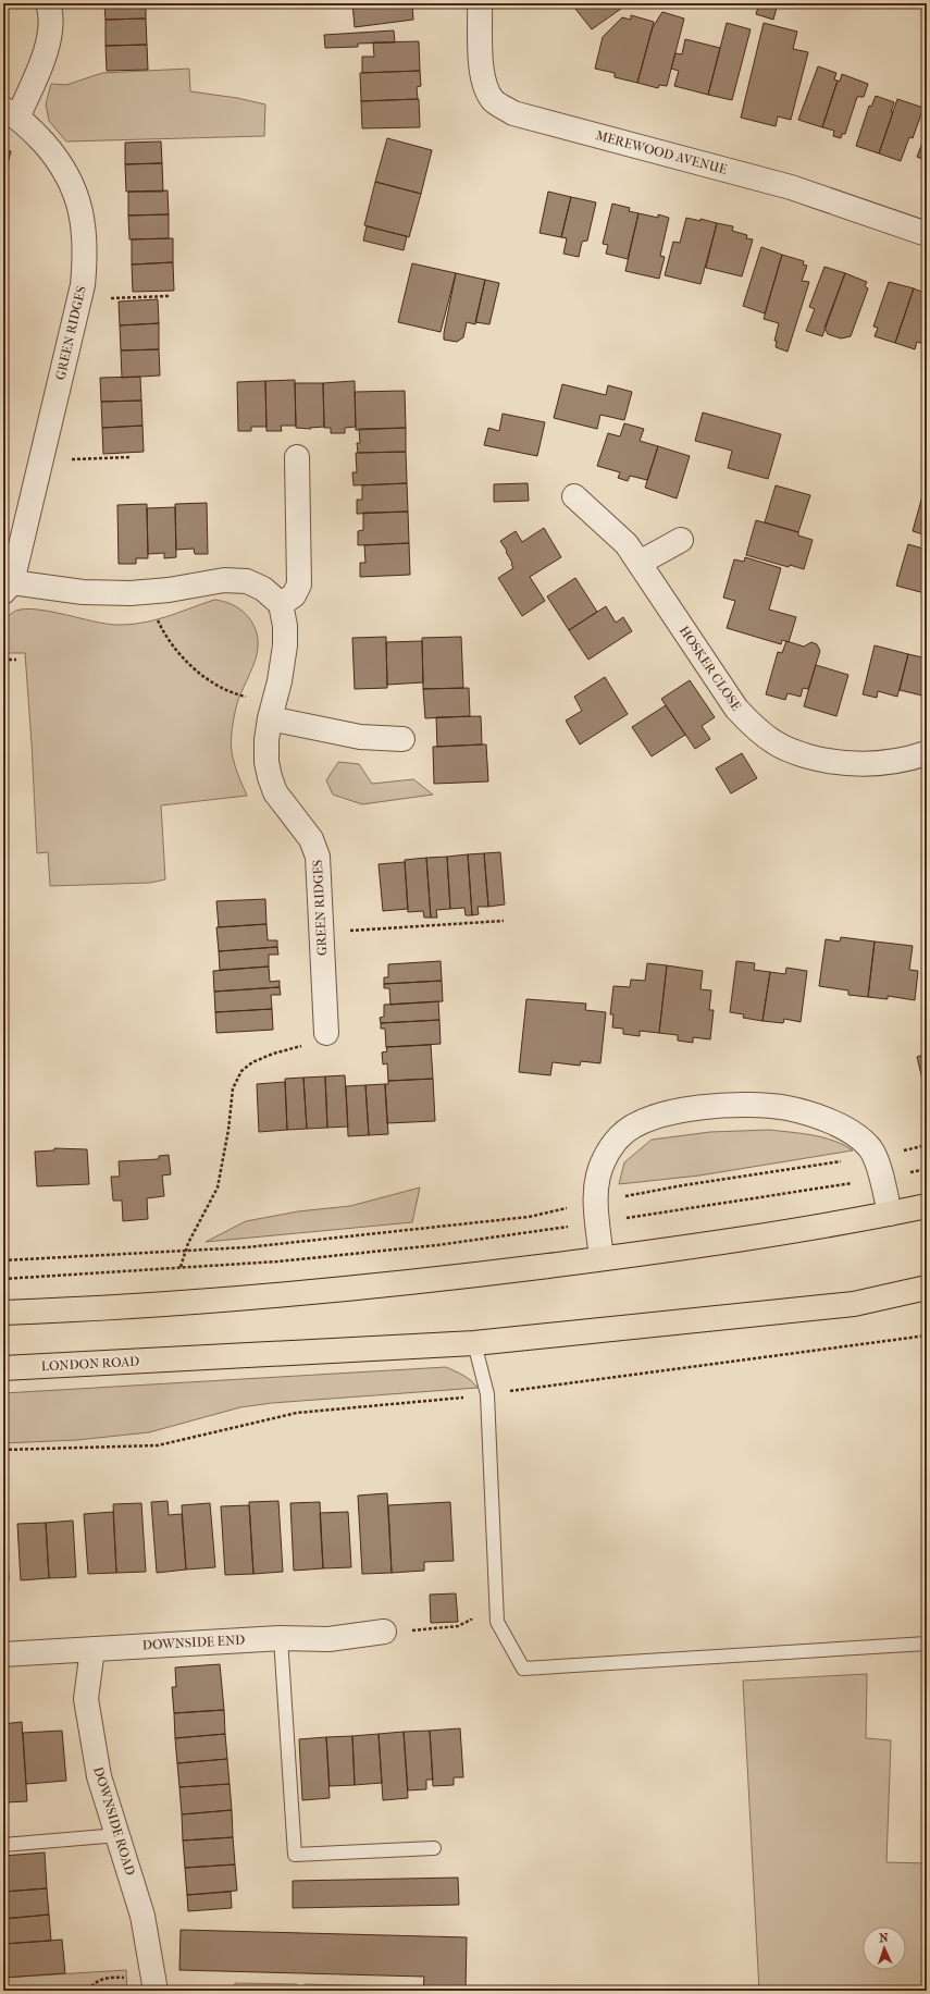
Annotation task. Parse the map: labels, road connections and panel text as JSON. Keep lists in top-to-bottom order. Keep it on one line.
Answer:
{"streets":{"highway":["LONDON ROAD"],"street":["MEREWOOD AVENUE","GREEN RIDGES","HOSKER CLOSE","DOWNSIDE END","DOWNSIDE ROAD"]},"crossings":[["DOWNSIDE END","DOWNSIDE ROAD"]],"north":"top"}
